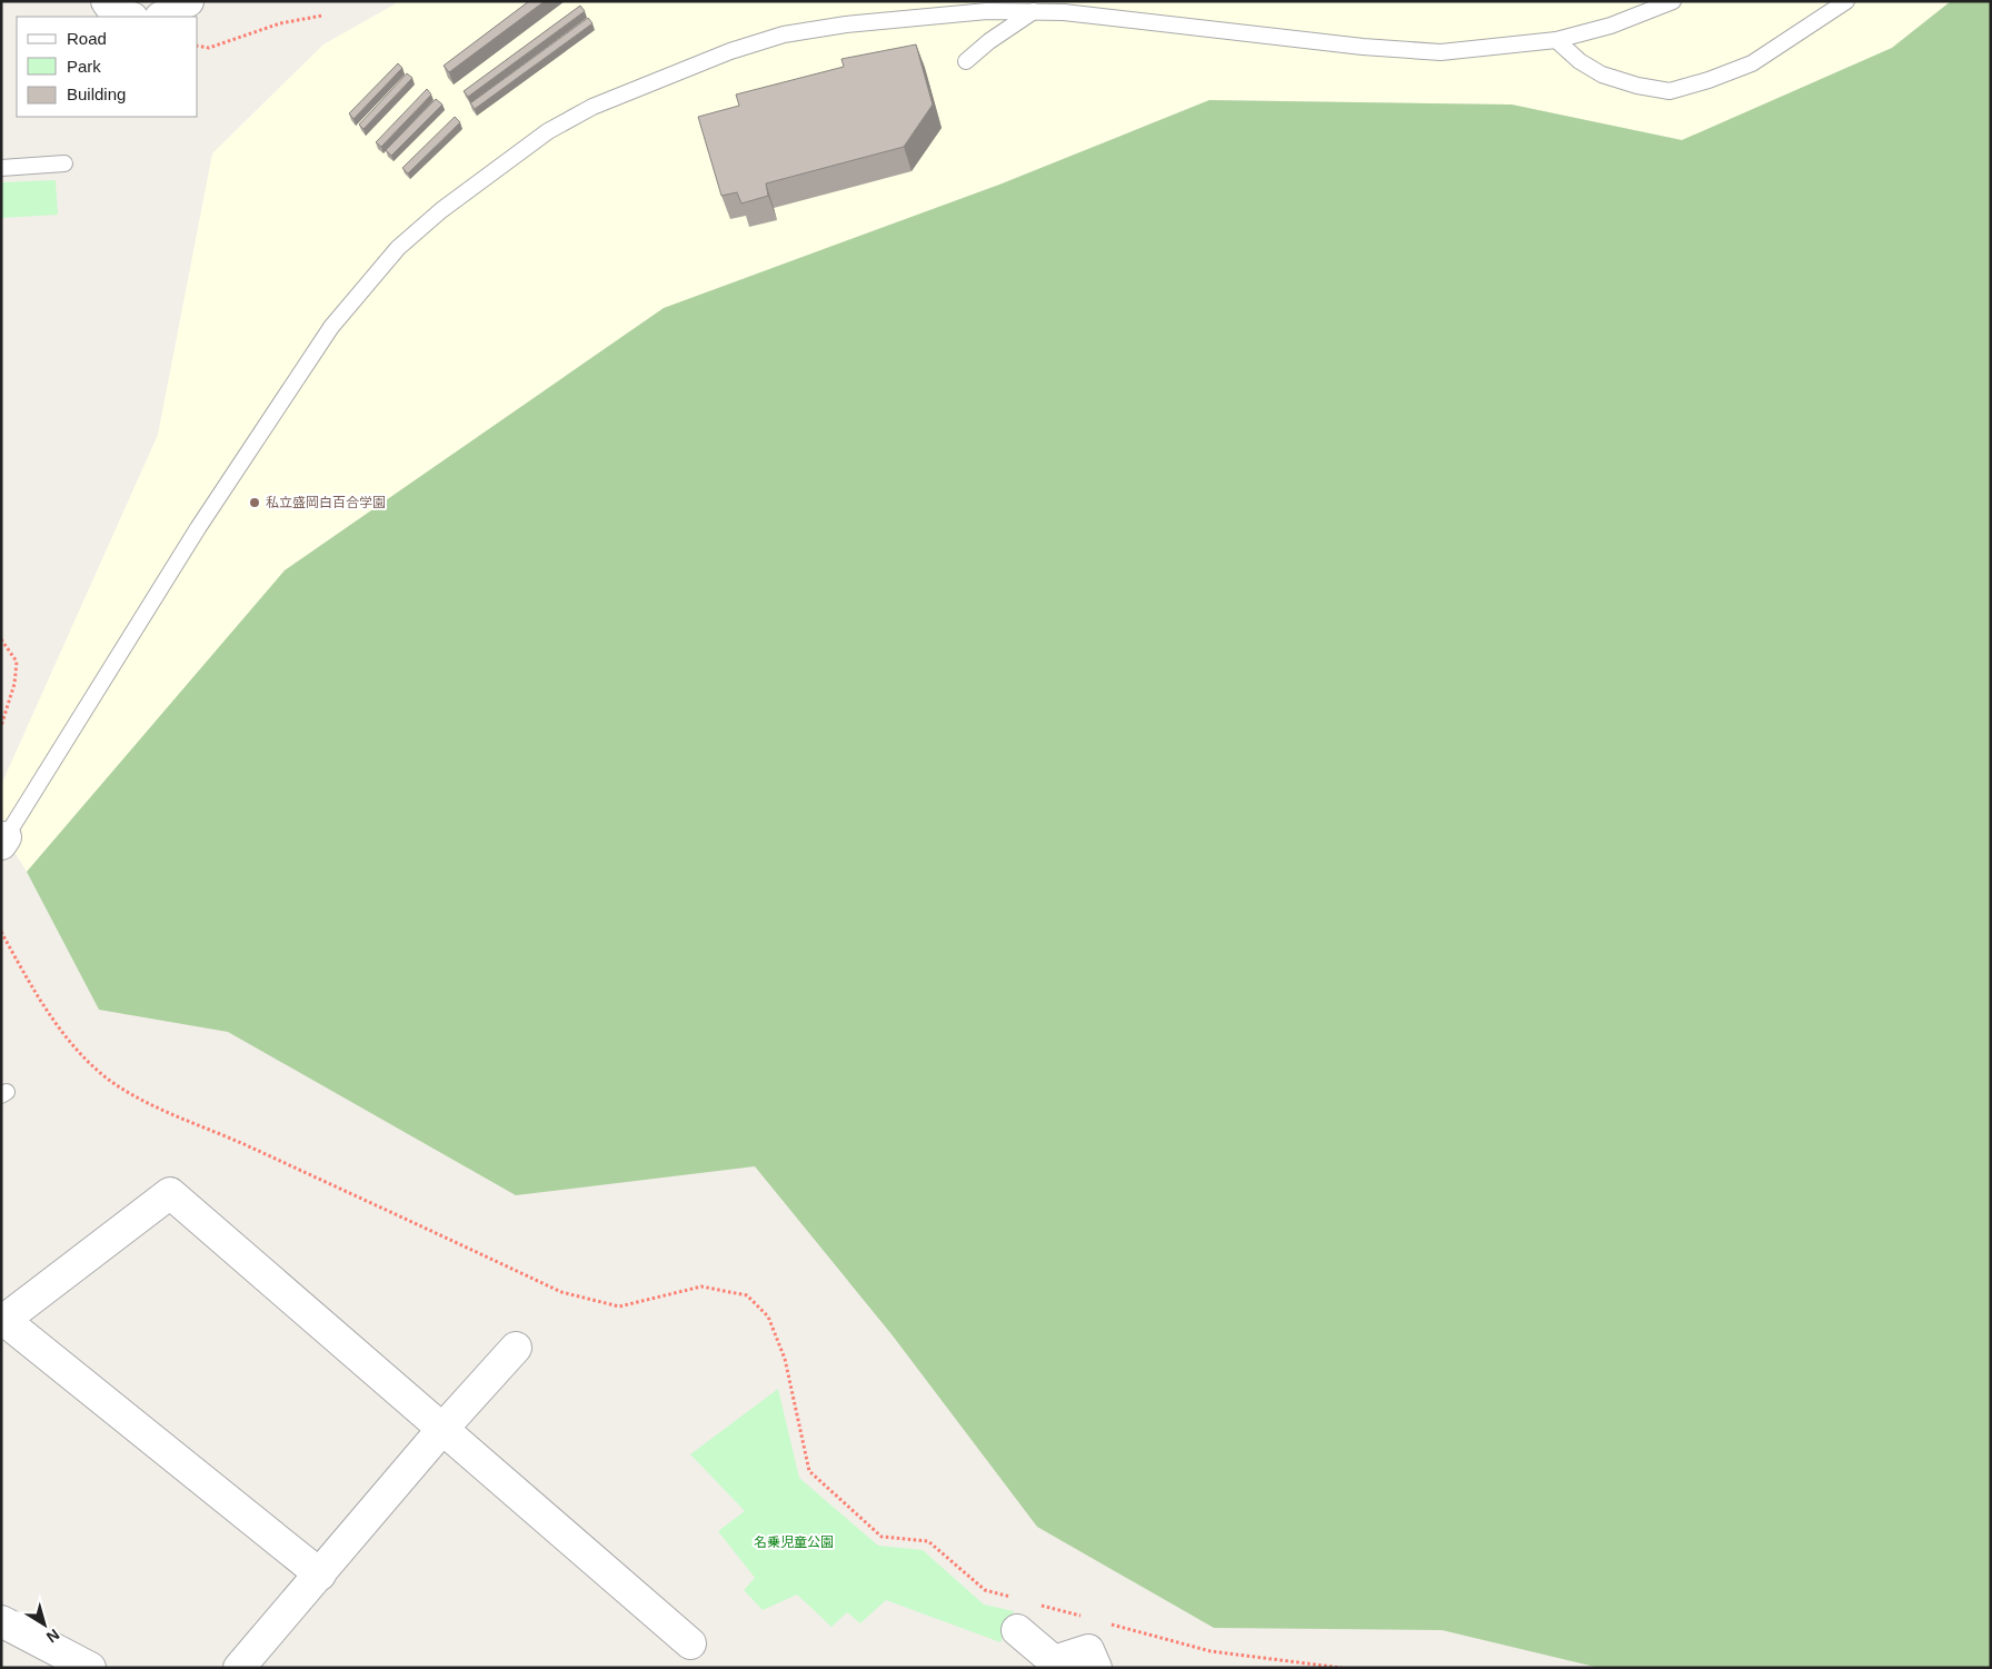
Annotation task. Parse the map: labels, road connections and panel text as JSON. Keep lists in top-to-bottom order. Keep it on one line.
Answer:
{"parks":["名乗児童公園"],"places":["私立盛岡白百合学園"],"legend":["Road","Park","Building"],"north":"bottom right"}
